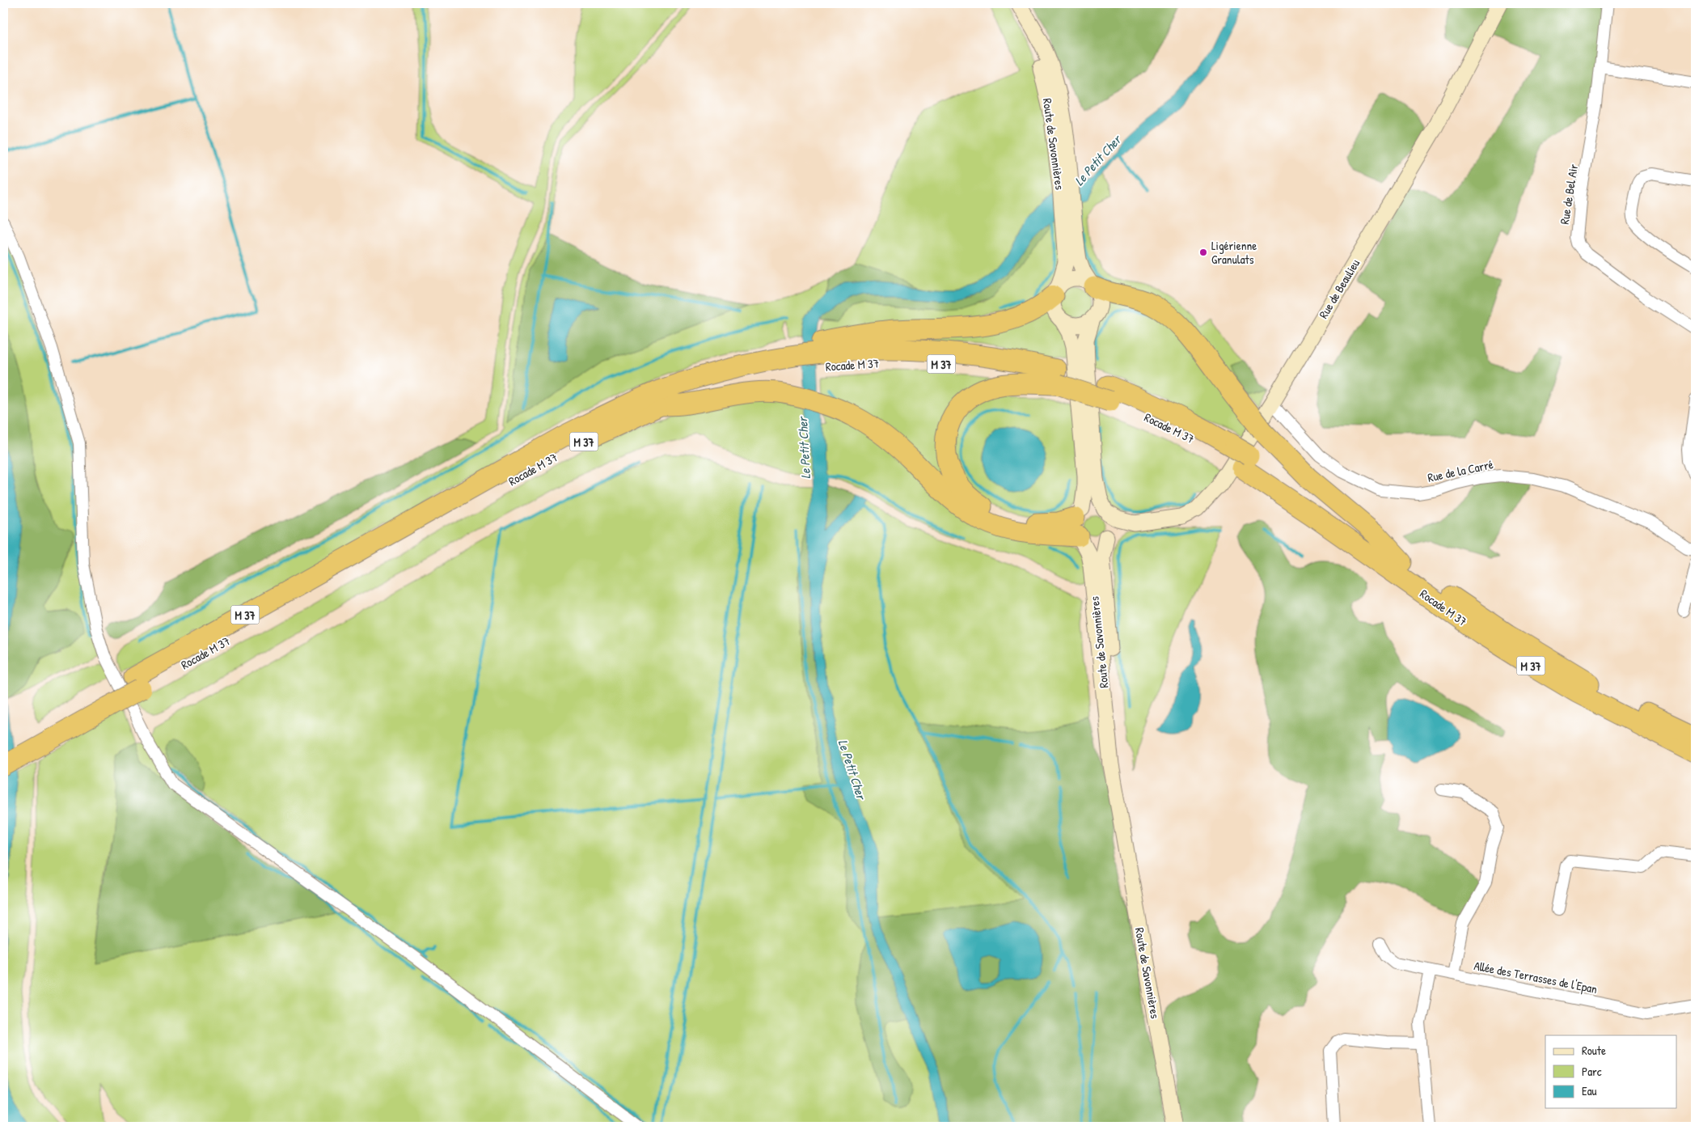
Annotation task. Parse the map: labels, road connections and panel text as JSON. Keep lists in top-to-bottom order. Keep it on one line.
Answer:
{"streets":{"highway":["M 37","Rocade M 37"],"main road":["Route de Savonnières","Rue de Beaulieu"],"street":["Rue de Bel Air","Rue de la Carré","Allée des Terrasses de l'Epan"]},"crossings":[["Route de Savonnières","Rue de Beaulieu"],["Rue de Beaulieu","Rue de la Carré"]],"water":["Le Petit Cher"],"places":["Ligérienne Granulats"],"legend":["Route","Parc","Eau"]}
